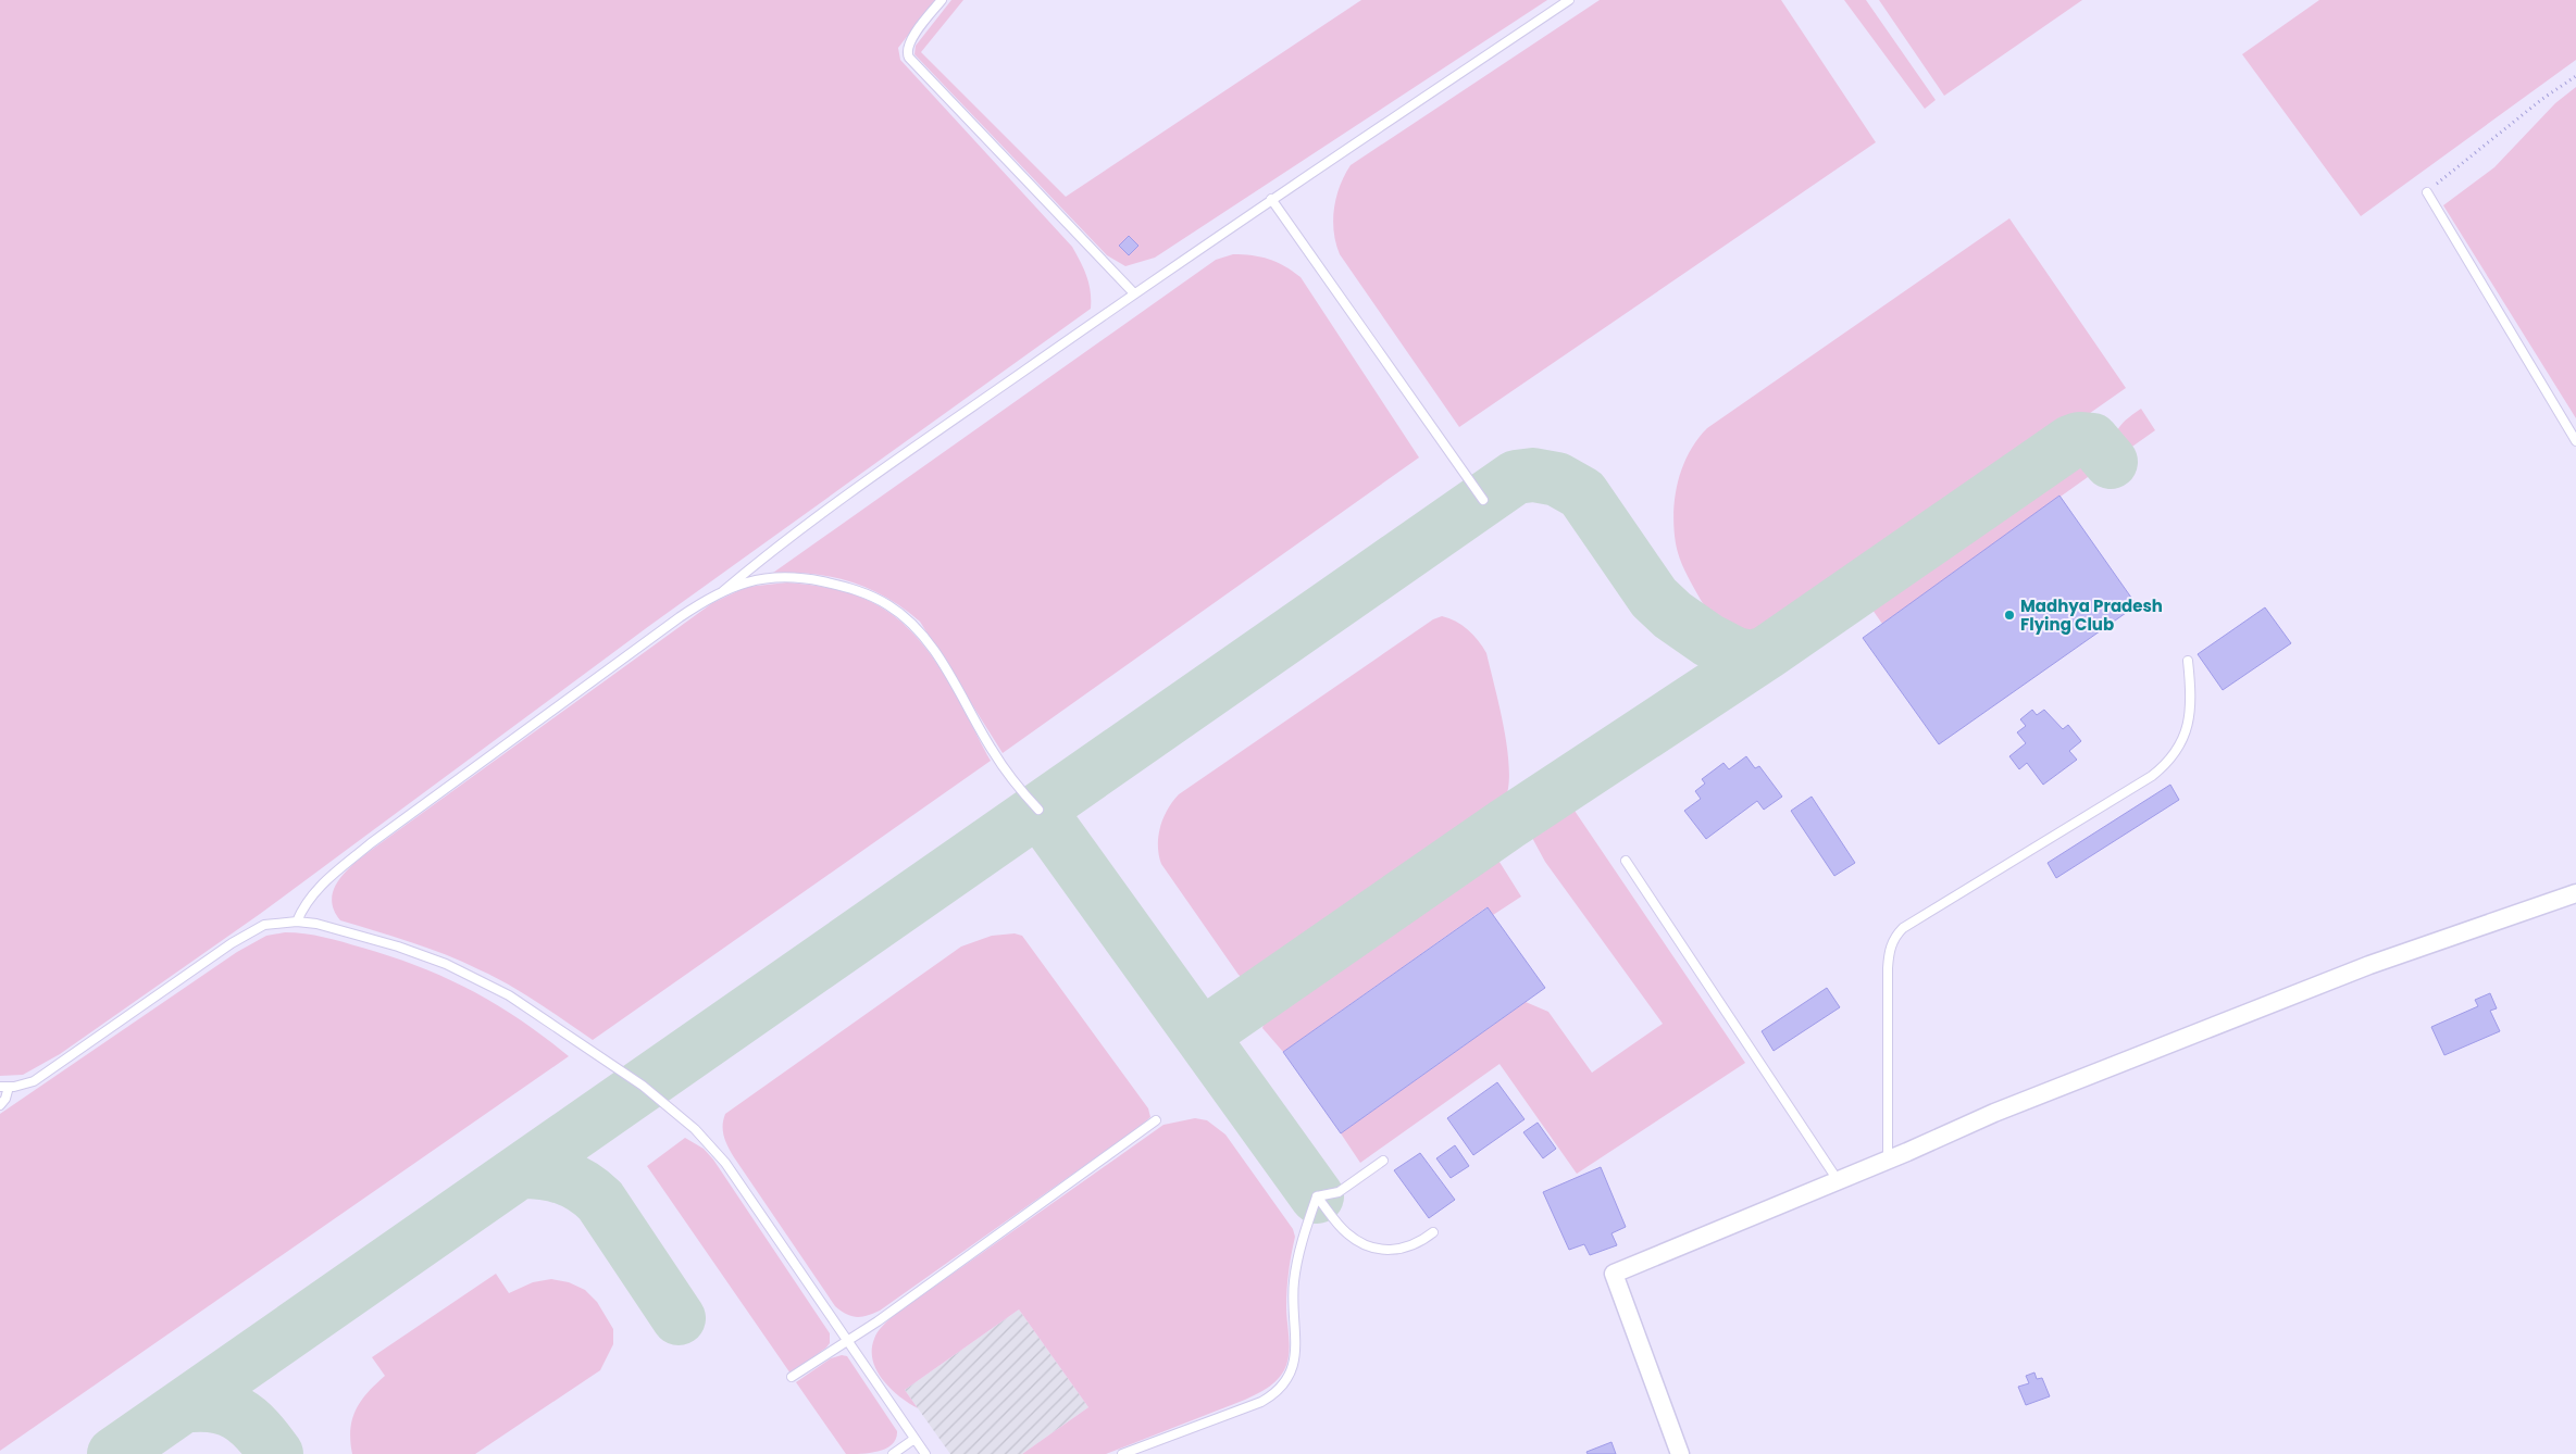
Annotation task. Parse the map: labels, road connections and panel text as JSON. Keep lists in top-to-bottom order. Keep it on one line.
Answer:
{"places":["Madhya Pradesh Flying Club"]}
